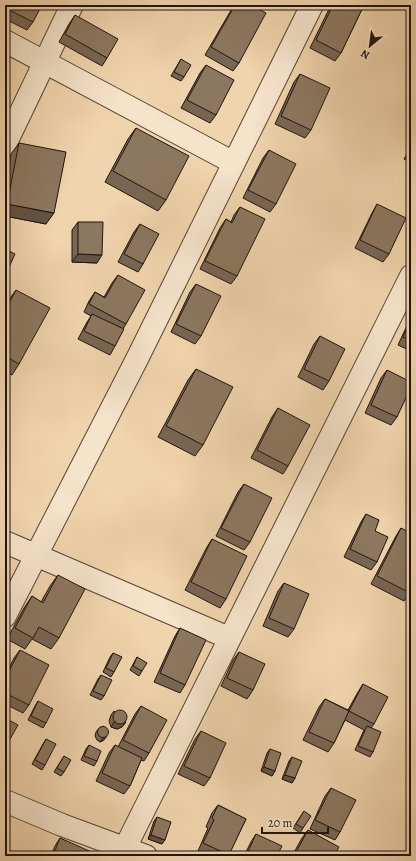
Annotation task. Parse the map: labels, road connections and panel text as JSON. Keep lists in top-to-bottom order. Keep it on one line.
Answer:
{"scale_bar":"20 m","north":"bottom left"}
